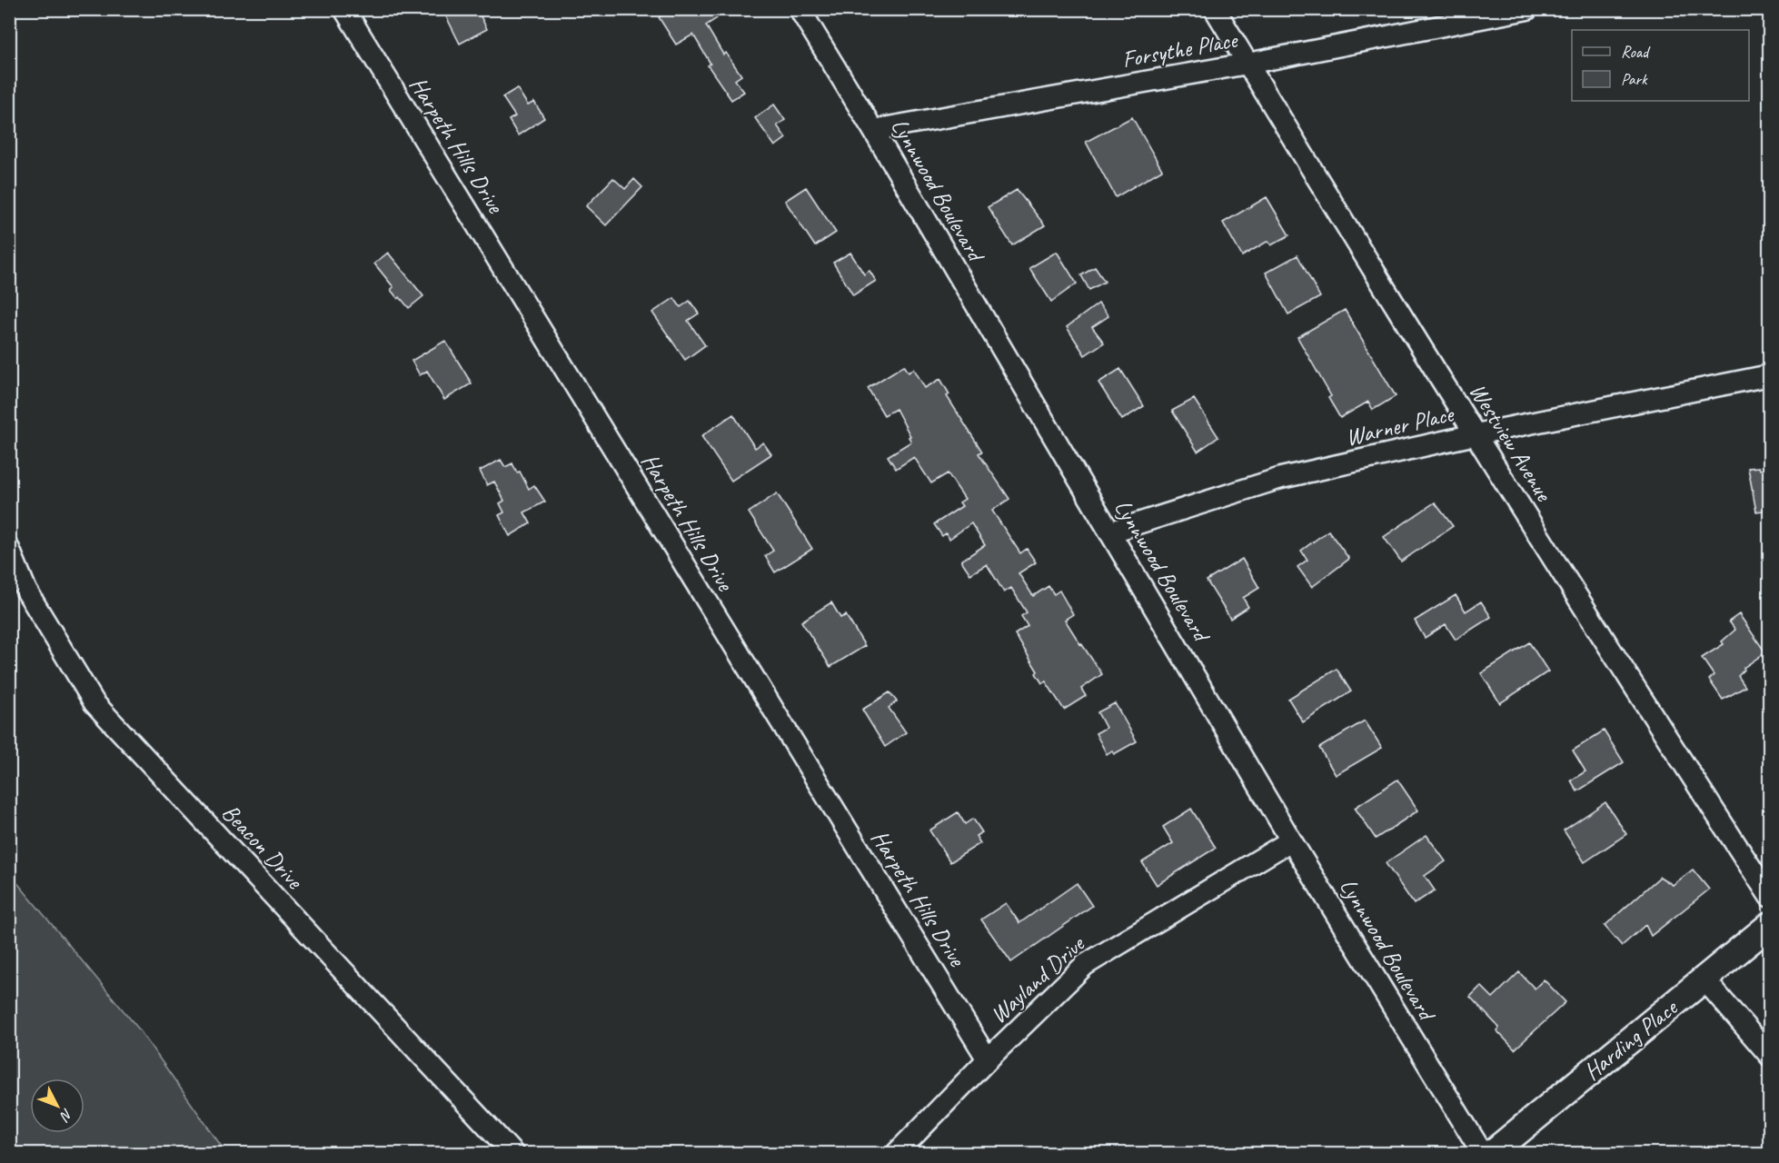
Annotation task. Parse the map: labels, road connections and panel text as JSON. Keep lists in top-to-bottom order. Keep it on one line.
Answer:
{"streets":{"main road":["Harding Place"],"street":["Forsythe Place","Harpeth Hills Drive","Lynnwood Boulevard","Warner Place","Westview Avenue","Beacon Drive","Wayland Drive"]},"crossings":[["Forsythe Place","Lynnwood Boulevard"],["Forsythe Place","Westview Avenue"],["Harpeth Hills Drive","Wayland Drive"],["Lynnwood Boulevard","Warner Place"],["Lynnwood Boulevard","Wayland Drive"],["Warner Place","Westview Avenue"]],"legend":["Road","Park"],"north":"bottom right"}
